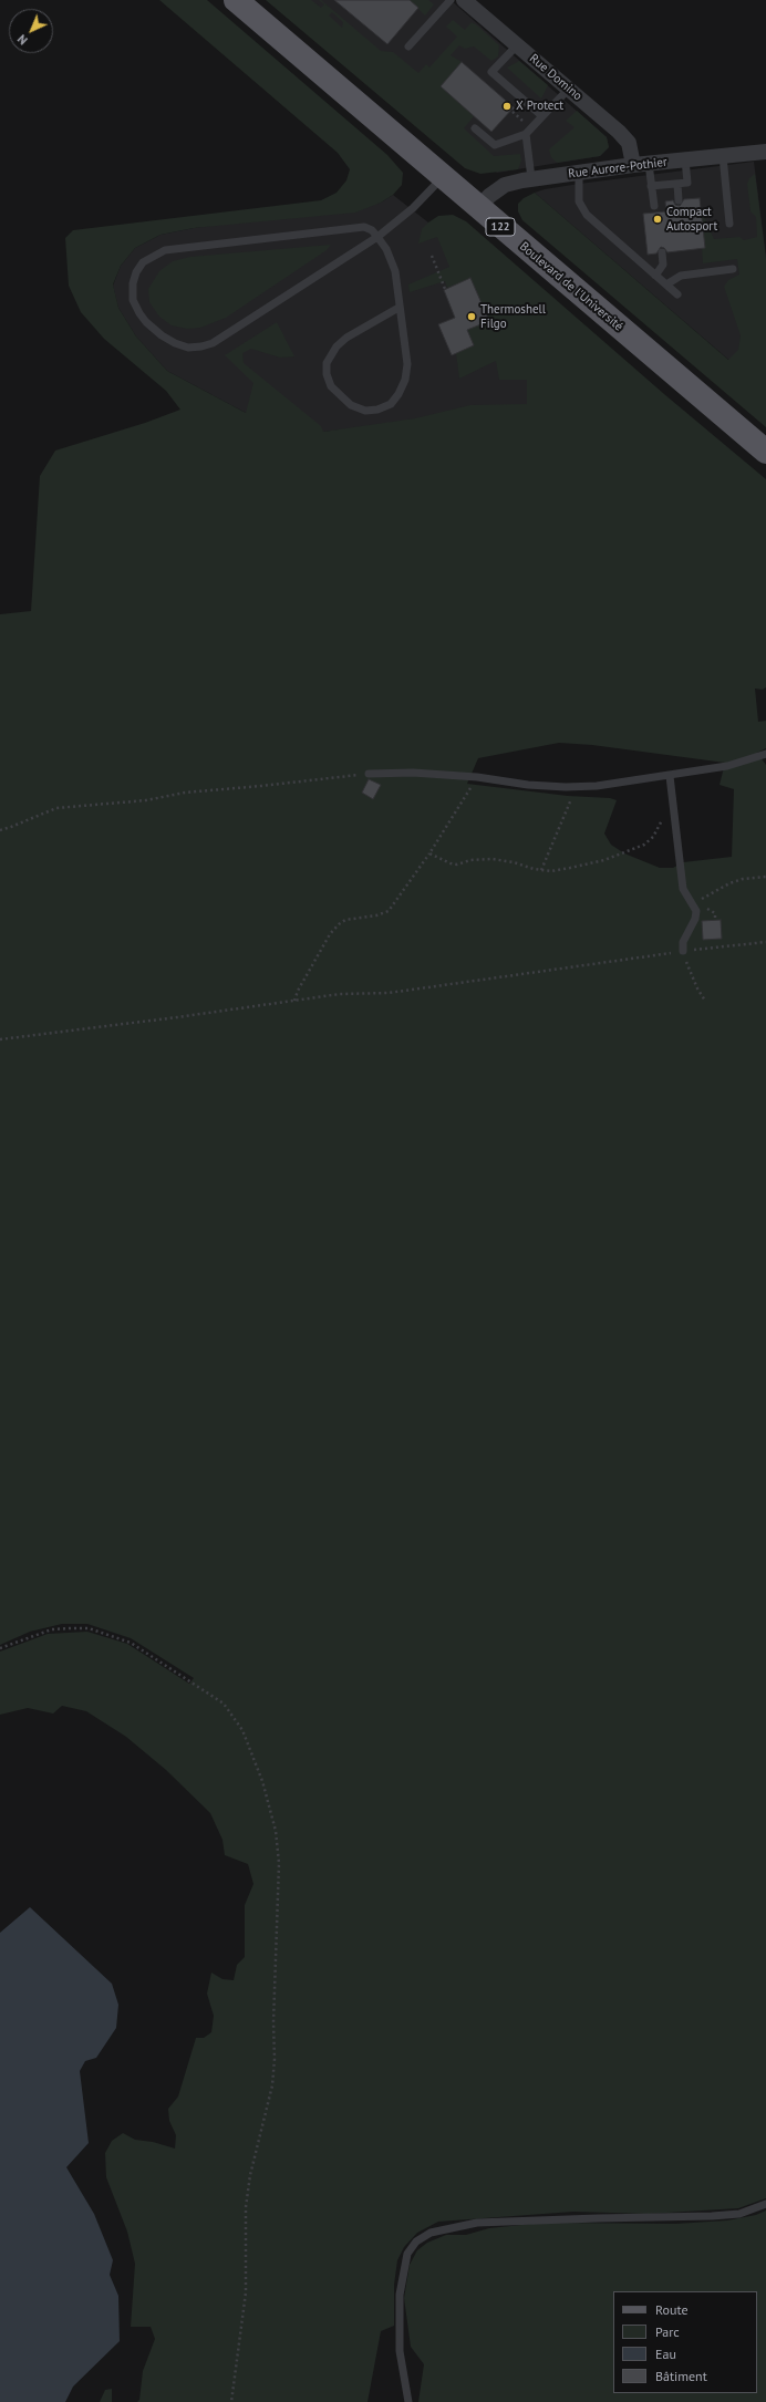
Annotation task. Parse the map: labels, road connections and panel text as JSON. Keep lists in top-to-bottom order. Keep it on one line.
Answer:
{"streets":{"main road":["122","Boulevard de l'Université"],"street":["Rue Domino","Rue Aurore-Pothier"]},"crossings":[["Rue Domino","Rue Aurore-Pothier"],["Rue Aurore-Pothier","Boulevard de l'Université"]],"places":["X Protect","Compact Autosport","Thermoshell Filgo"],"legend":["Route","Parc","Eau","Bâtiment"],"north":"bottom left"}
